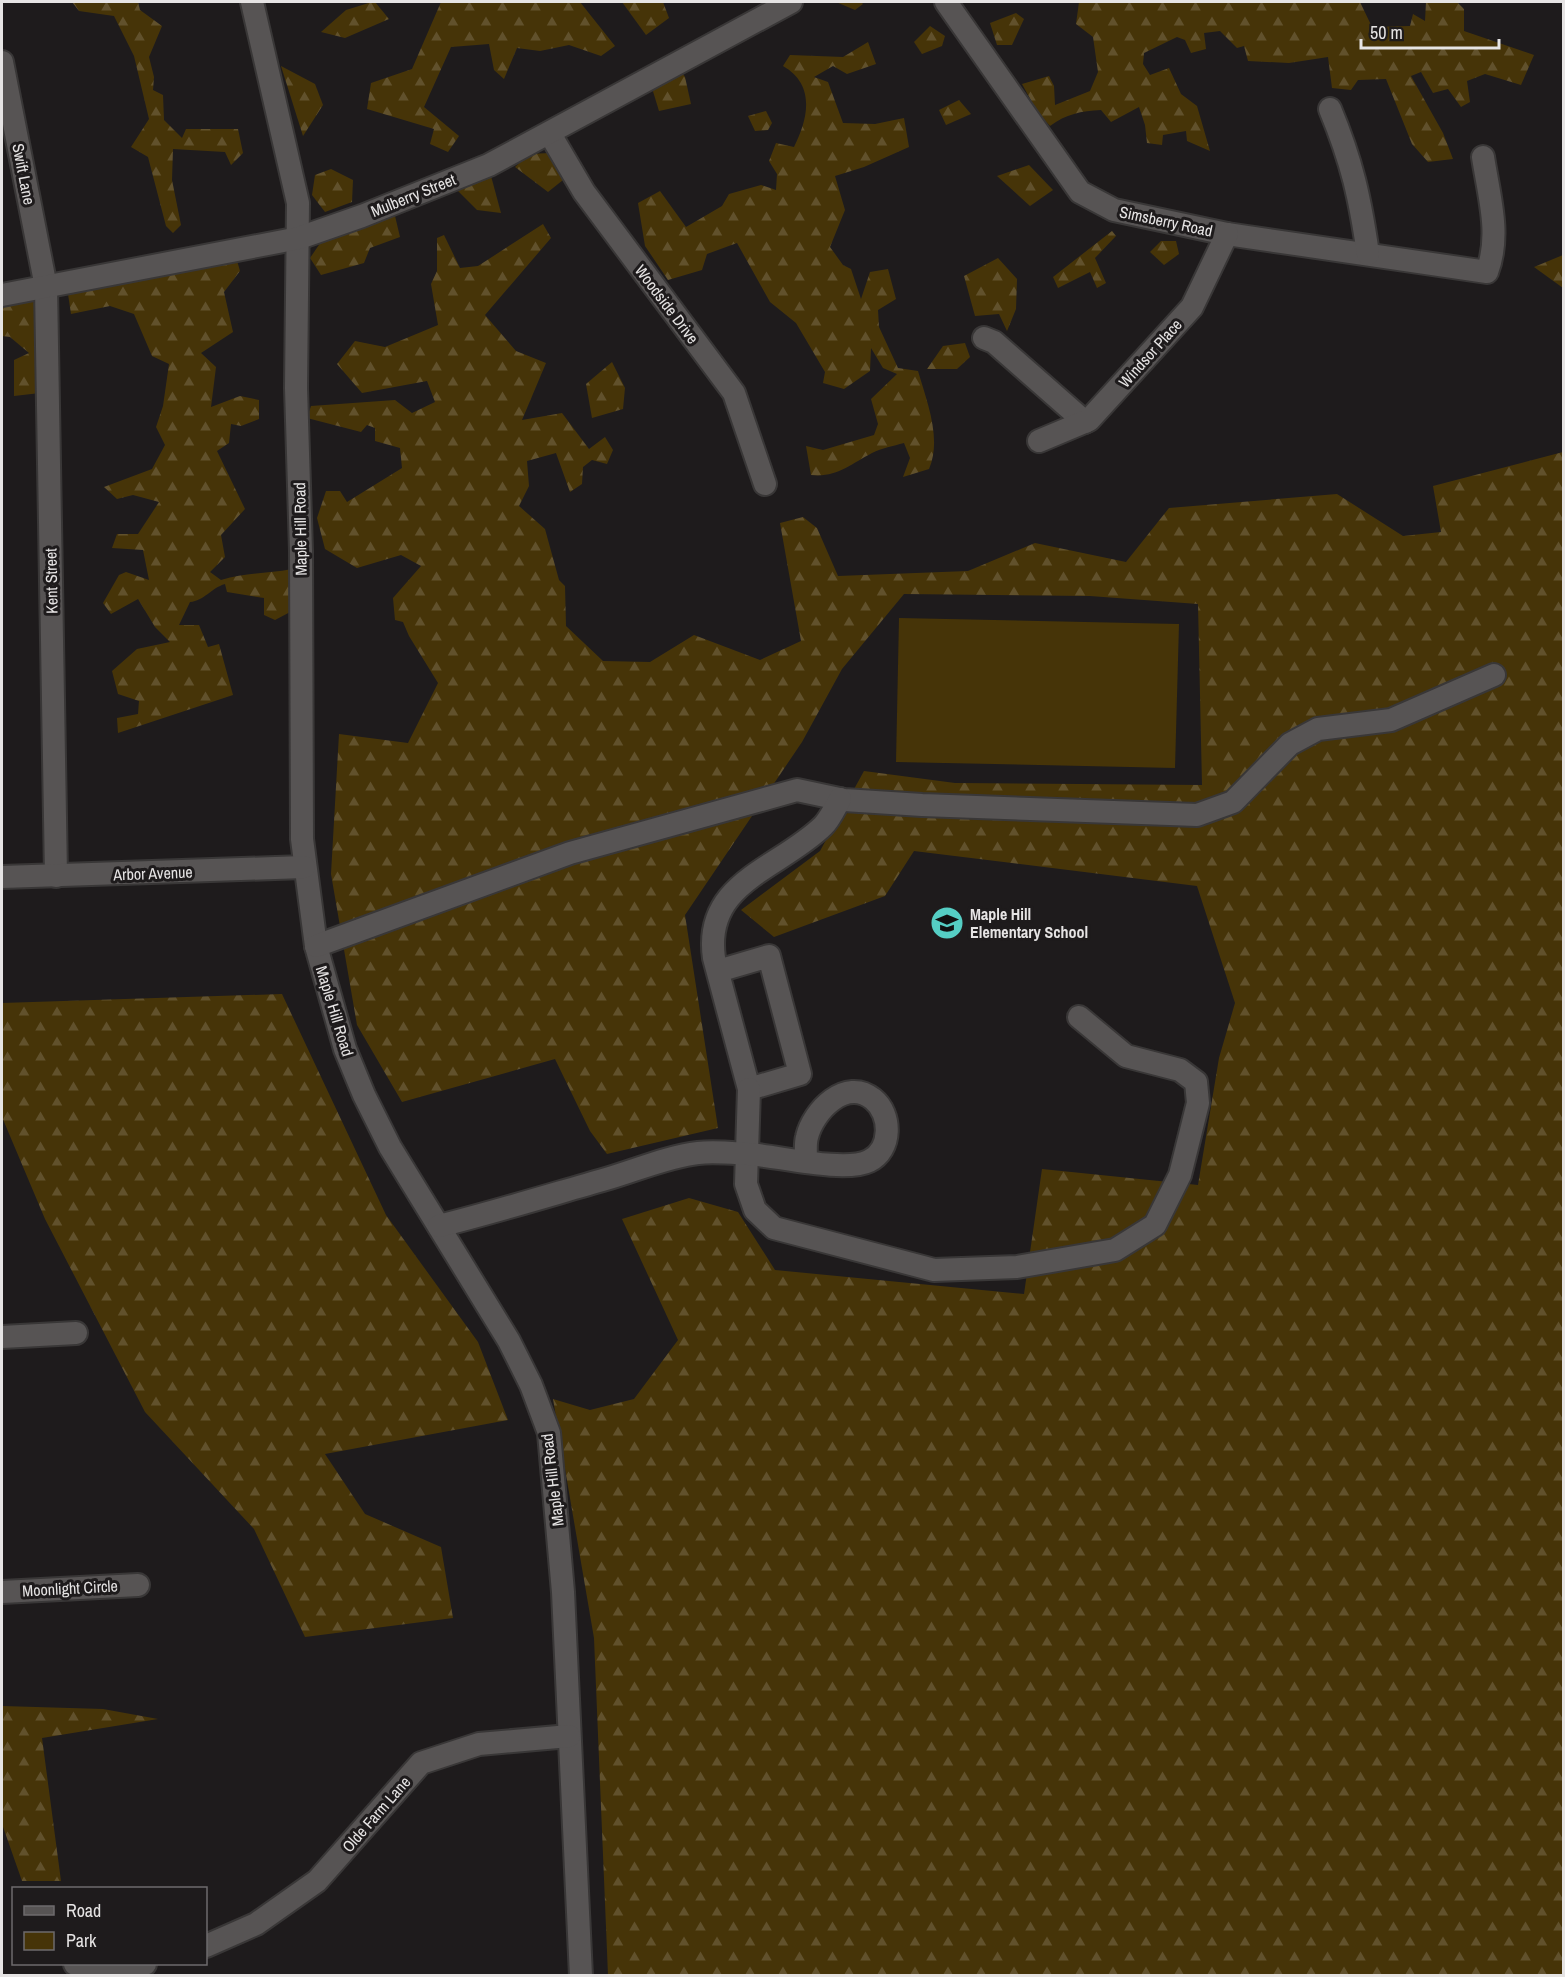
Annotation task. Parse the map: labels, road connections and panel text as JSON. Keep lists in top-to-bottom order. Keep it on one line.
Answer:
{"streets":{"street":["Swift Lane","Mulberry Street","Simsberry Road","Woodside Drive","Windsor Place","Maple Hill Road","Kent Street","Arbor Avenue","Moonlight Circle","Olde Farm Lane"]},"crossings":[["Swift Lane","Mulberry Street"],["Swift Lane","Kent Street"],["Mulberry Street","Woodside Drive"],["Mulberry Street","Maple Hill Road"],["Mulberry Street","Kent Street"],["Simsberry Road","Windsor Place"],["Maple Hill Road","Arbor Avenue"],["Maple Hill Road","Olde Farm Lane"],["Kent Street","Arbor Avenue"]],"places":{"school or university":["Maple Hill Elementary School"]},"legend":["Road","Park"],"scale_bar":"50 m"}
